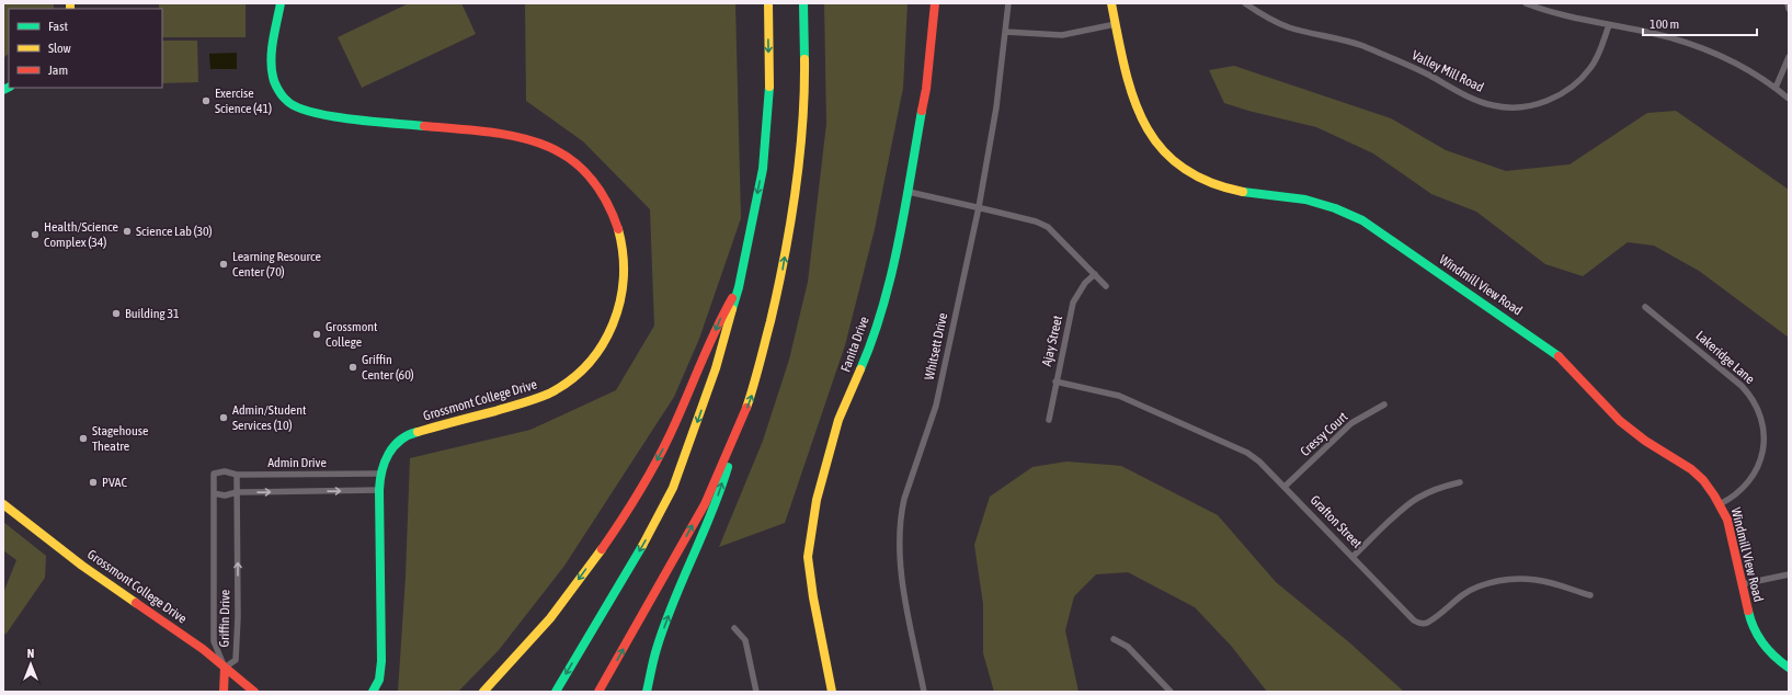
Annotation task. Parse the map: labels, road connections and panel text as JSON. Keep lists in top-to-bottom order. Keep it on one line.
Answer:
{"streets":{"main road":["Windmill View Road","Fanita Drive","Grossmont College Drive"],"street":["Valley Mill Road","Ajay Street","Whitsett Drive","Lakeridge Lane","Cressy Court","Admin Drive","Grafton Street","Griffin Drive"]},"crossings":[["Windmill View Road","Lakeridge Lane"],["Ajay Street","Grafton Street"],["Grossmont College Drive","Admin Drive"],["Grossmont College Drive","Griffin Drive"],["Cressy Court","Grafton Street"],["Admin Drive","Griffin Drive"]],"places":["Exercise Science (41)","Science Lab (30)","Health/Science Complex (34)","Learning Resource Center (70)","Building 31","Grossmont College","Griffin Center (60)","Admin/Student Services (10)","Stagehouse Theatre","PVAC"],"legend":["Fast","Slow","Jam"],"scale_bar":"100 m","north":"top"}
